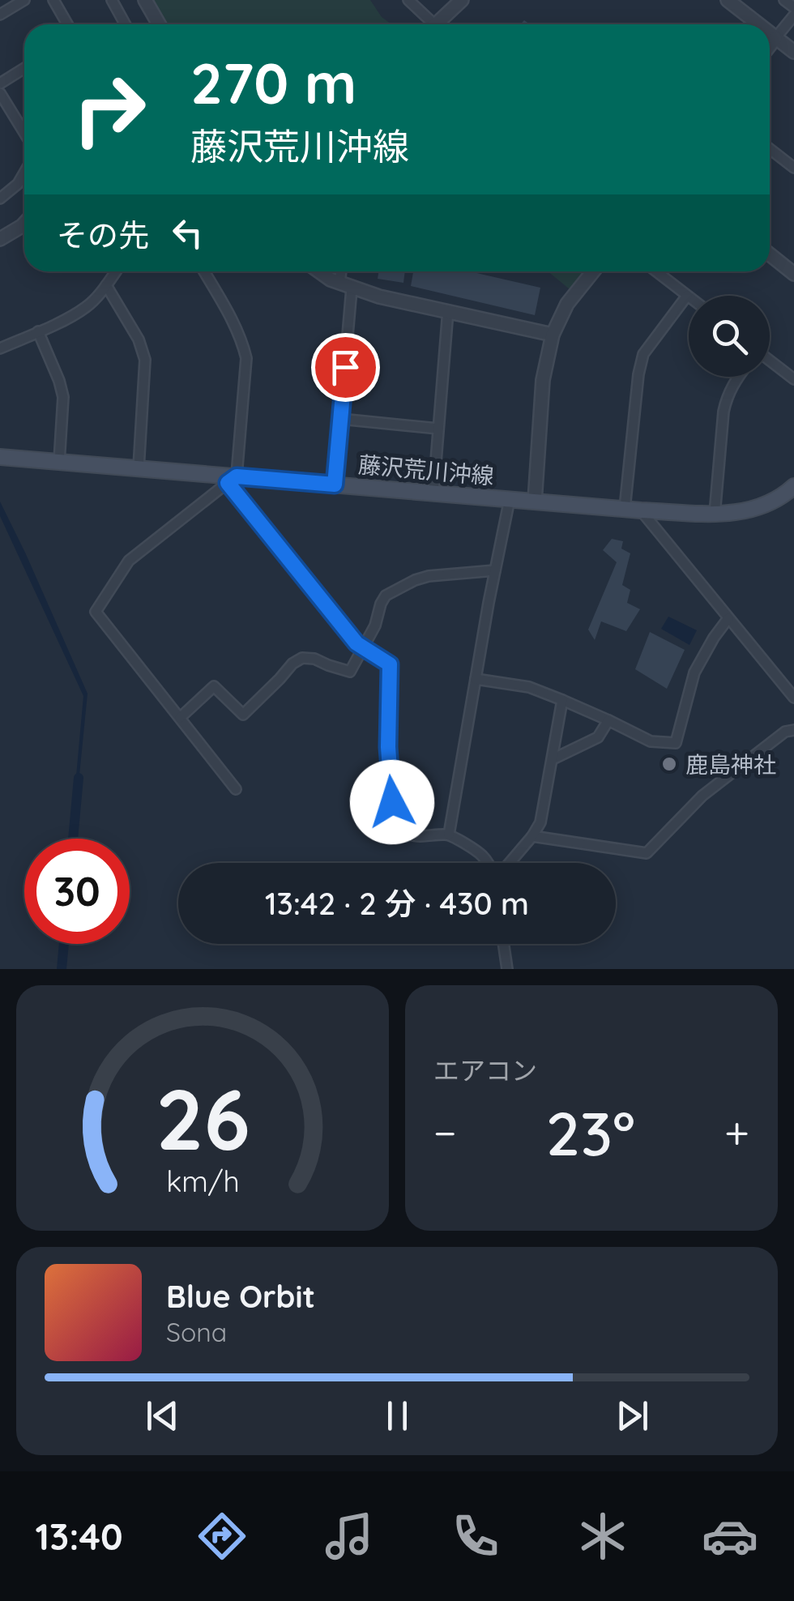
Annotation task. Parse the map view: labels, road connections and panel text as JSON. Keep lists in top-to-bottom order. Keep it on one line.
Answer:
{"streets":{"main road":["藤沢荒川沖線"]},"places":["鹿島神社"],"page":{"turn":["270 m","藤沢荒川沖線"],"then":"その先","limit":"30","trip":"13:42 · 2 分 · 430 m","tile":"エアコン","heat":["−","23°","+"],"song":["Blue Orbit","Sona"],"tabs":"13:40","gauge":["26","km/h"]}}
